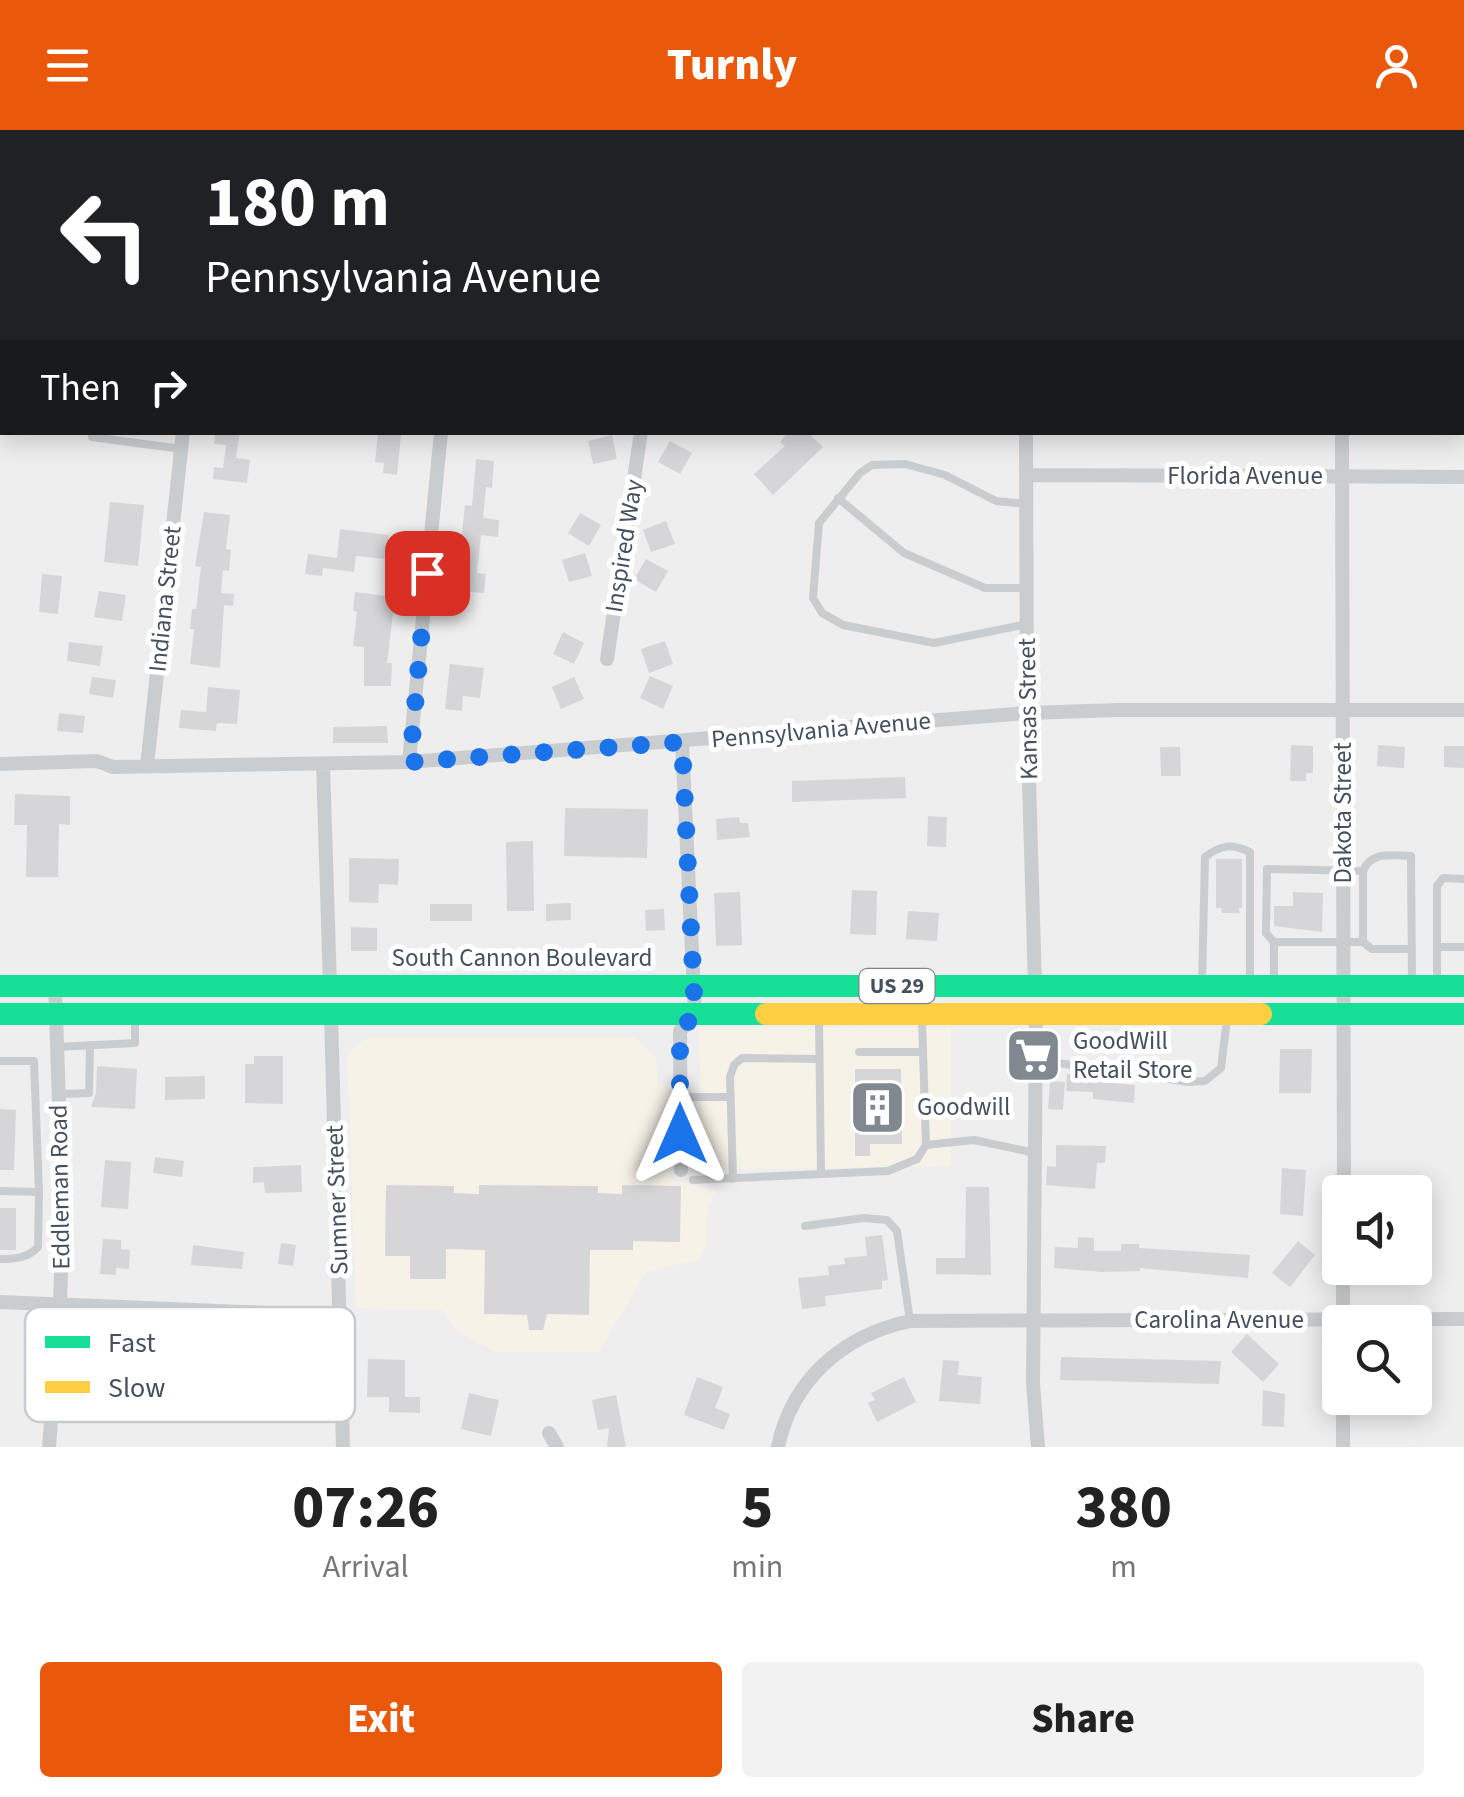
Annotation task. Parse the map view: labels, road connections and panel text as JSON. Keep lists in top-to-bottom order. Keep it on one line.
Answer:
{"streets":{"main road":["South Cannon Boulevard","US 29"],"street":["Florida Avenue","Inspired Way","Indiana Street","Kansas Street","Pennsylvania Avenue","Dakota Street","Eddleman Road","Sumner Street","Carolina Avenue"]},"crossings":[["Florida Avenue","Kansas Street"],["Florida Avenue","Dakota Street"],["Indiana Street","Pennsylvania Avenue"],["Kansas Street","Pennsylvania Avenue"],["Kansas Street","South Cannon Boulevard"],["Pennsylvania Avenue","Dakota Street"],["Dakota Street","South Cannon Boulevard"],["Dakota Street","US 29"],["South Cannon Boulevard","Eddleman Road"],["US 29","Eddleman Road"],["US 29","Sumner Street"]],"places":{"supermarket":["GoodWill Retail Store"],"building":["Goodwill"]},"legend":["Fast","Slow"],"page":{"header":"Turnly","turn":["180 m","Pennsylvania Avenue"],"then":"Then","eta":["07:26","Arrival","5","min","380","m"],"buttons":["Exit","Share"]}}
